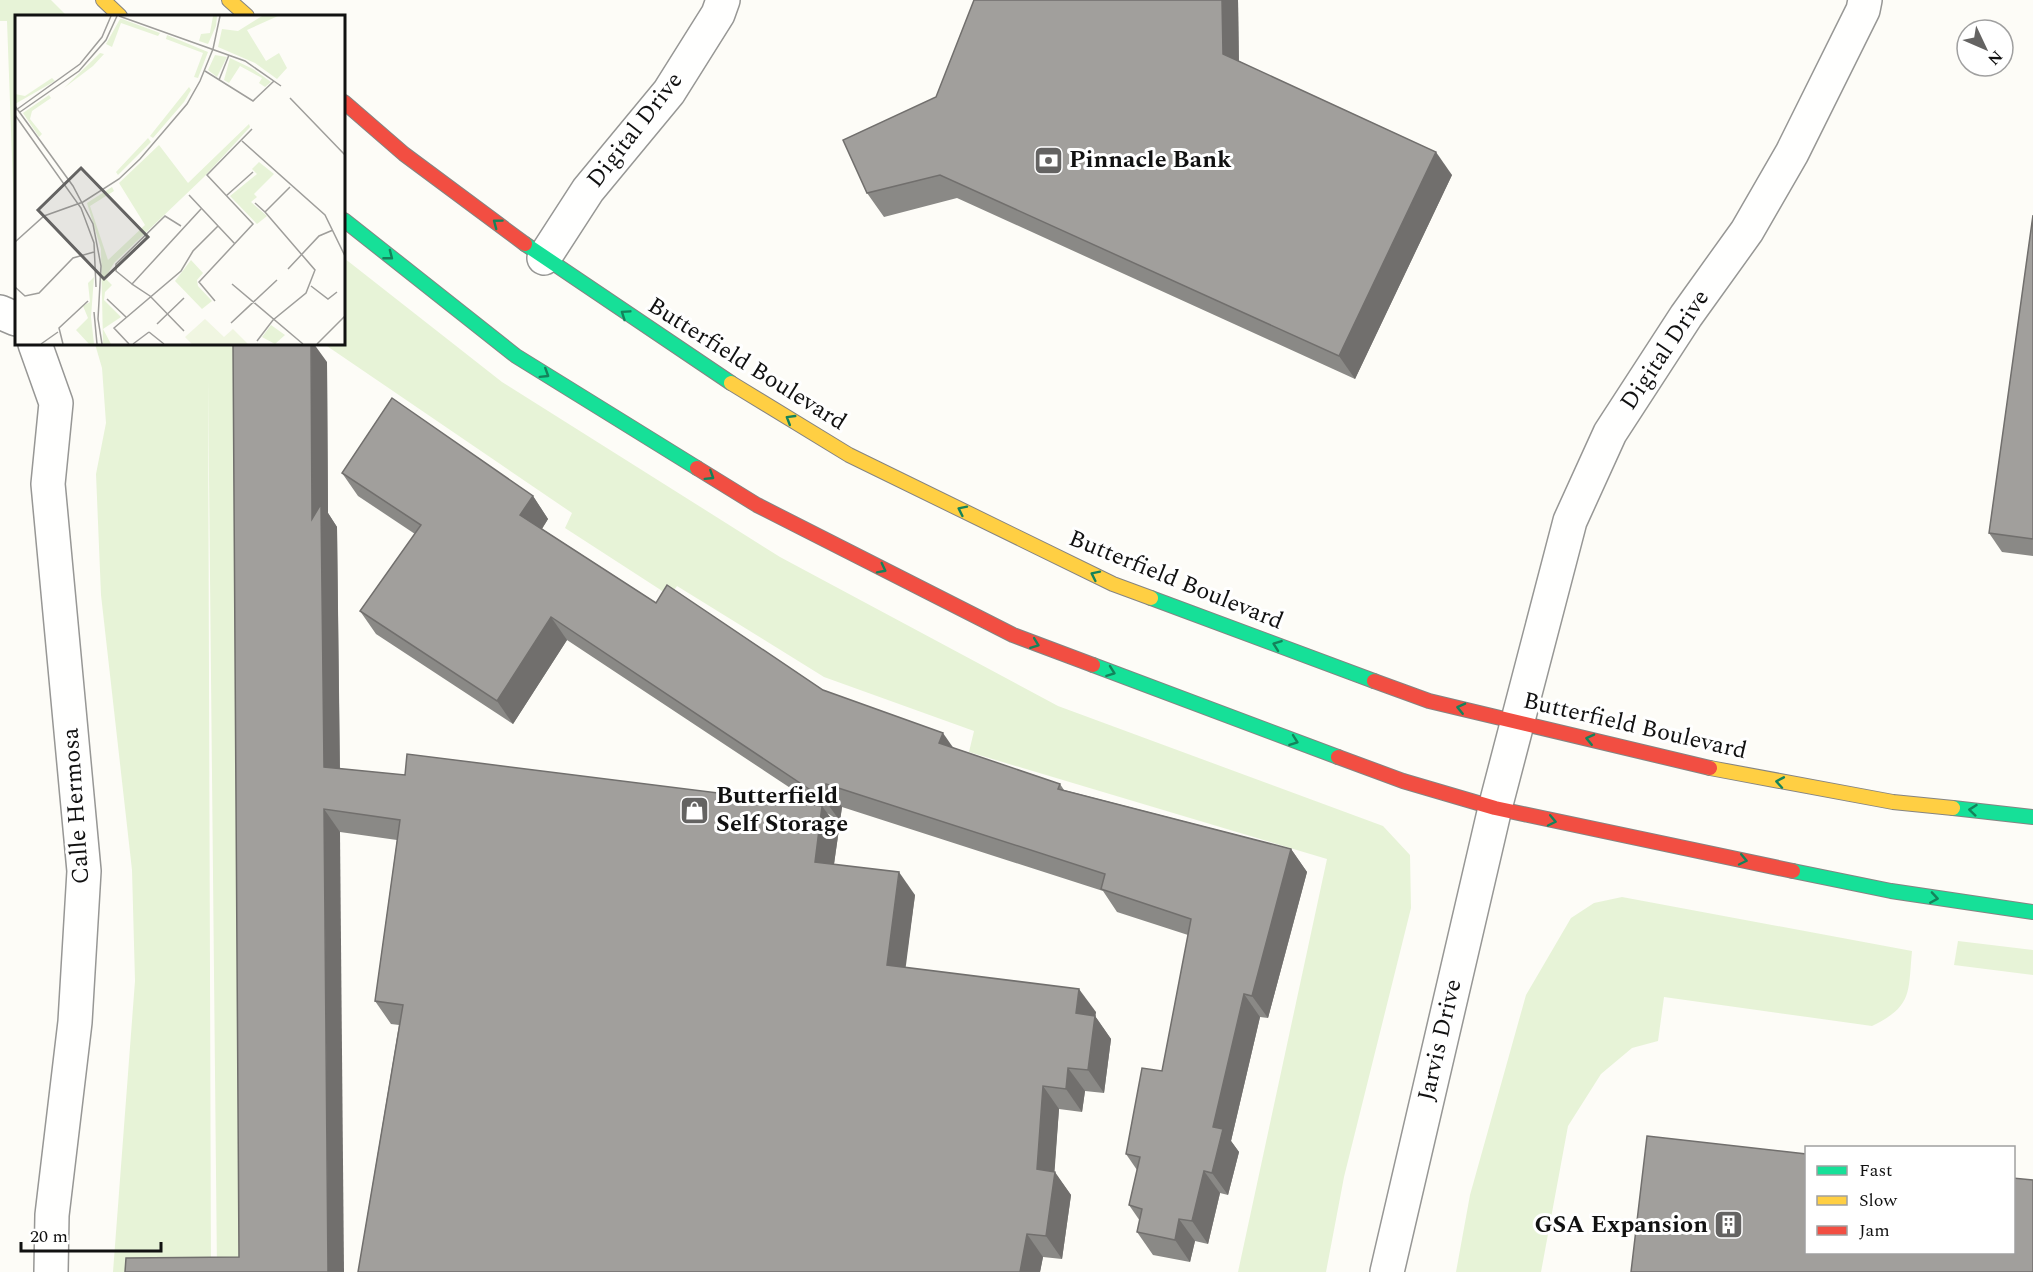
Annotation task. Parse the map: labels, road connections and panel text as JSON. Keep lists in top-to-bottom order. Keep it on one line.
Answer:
{"streets":{"main road":["Butterfield Boulevard"],"street":["Digital Drive","Calle Hermosa","Jarvis Drive"]},"crossings":[["Digital Drive","Butterfield Boulevard"],["Digital Drive","Jarvis Drive"]],"places":{"bank":["Pinnacle Bank"],"shop":["Butterfield Self Storage"],"building":["GSA Expansion"]},"legend":["Fast","Slow","Jam"],"scale_bar":"20 m","north":"bottom right"}
